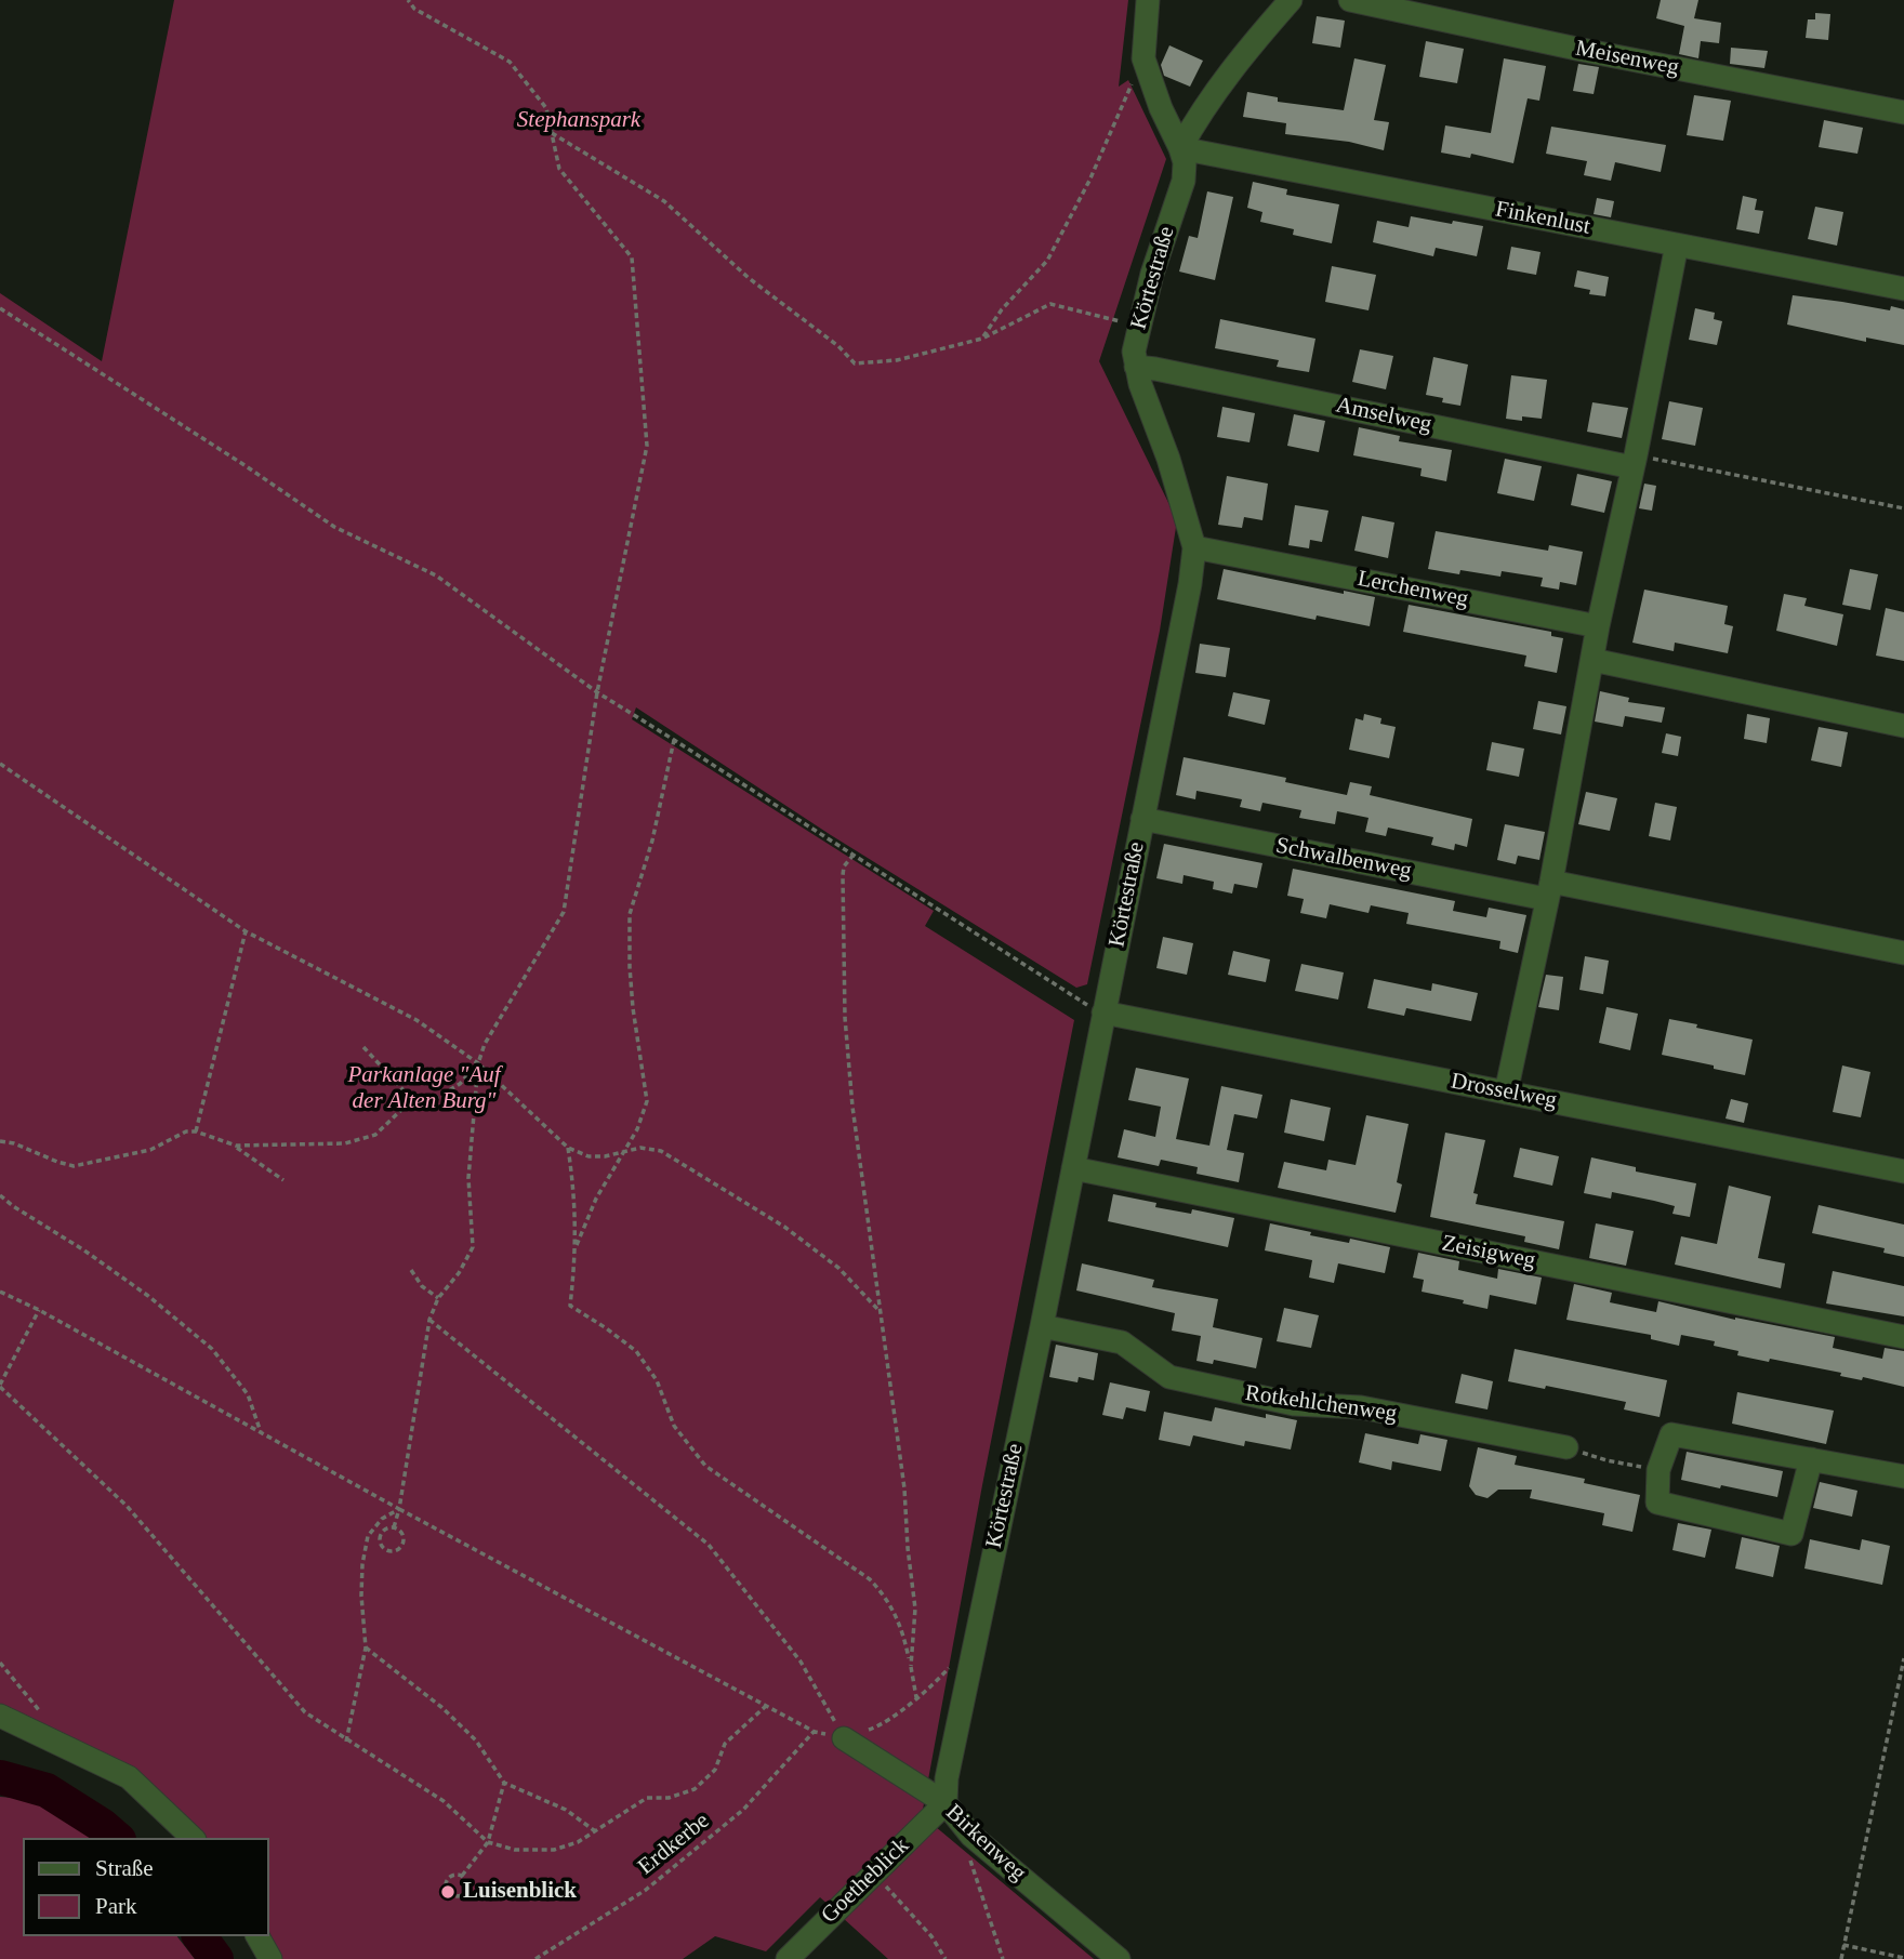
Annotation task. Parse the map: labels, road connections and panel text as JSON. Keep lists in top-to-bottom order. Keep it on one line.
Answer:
{"streets":{"street":["Meisenweg","Finkenlust","Körtestraße","Amselweg","Lerchenweg","Schwalbenweg","Drosselweg","Zeisigweg","Rotkehlchenweg","Birkenweg","Goetheblick"],"path":["Erdkerbe"]},"crossings":[["Finkenlust","Körtestraße"],["Körtestraße","Amselweg"],["Körtestraße","Lerchenweg"],["Körtestraße","Schwalbenweg"],["Körtestraße","Drosselweg"],["Körtestraße","Zeisigweg"],["Körtestraße","Rotkehlchenweg"],["Körtestraße","Birkenweg"],["Körtestraße","Goetheblick"],["Birkenweg","Goetheblick"]],"parks":["Stephanspark","Parkanlage \"Auf der Alten Burg\""],"places":["Luisenblick"],"legend":["Straße","Park"]}
